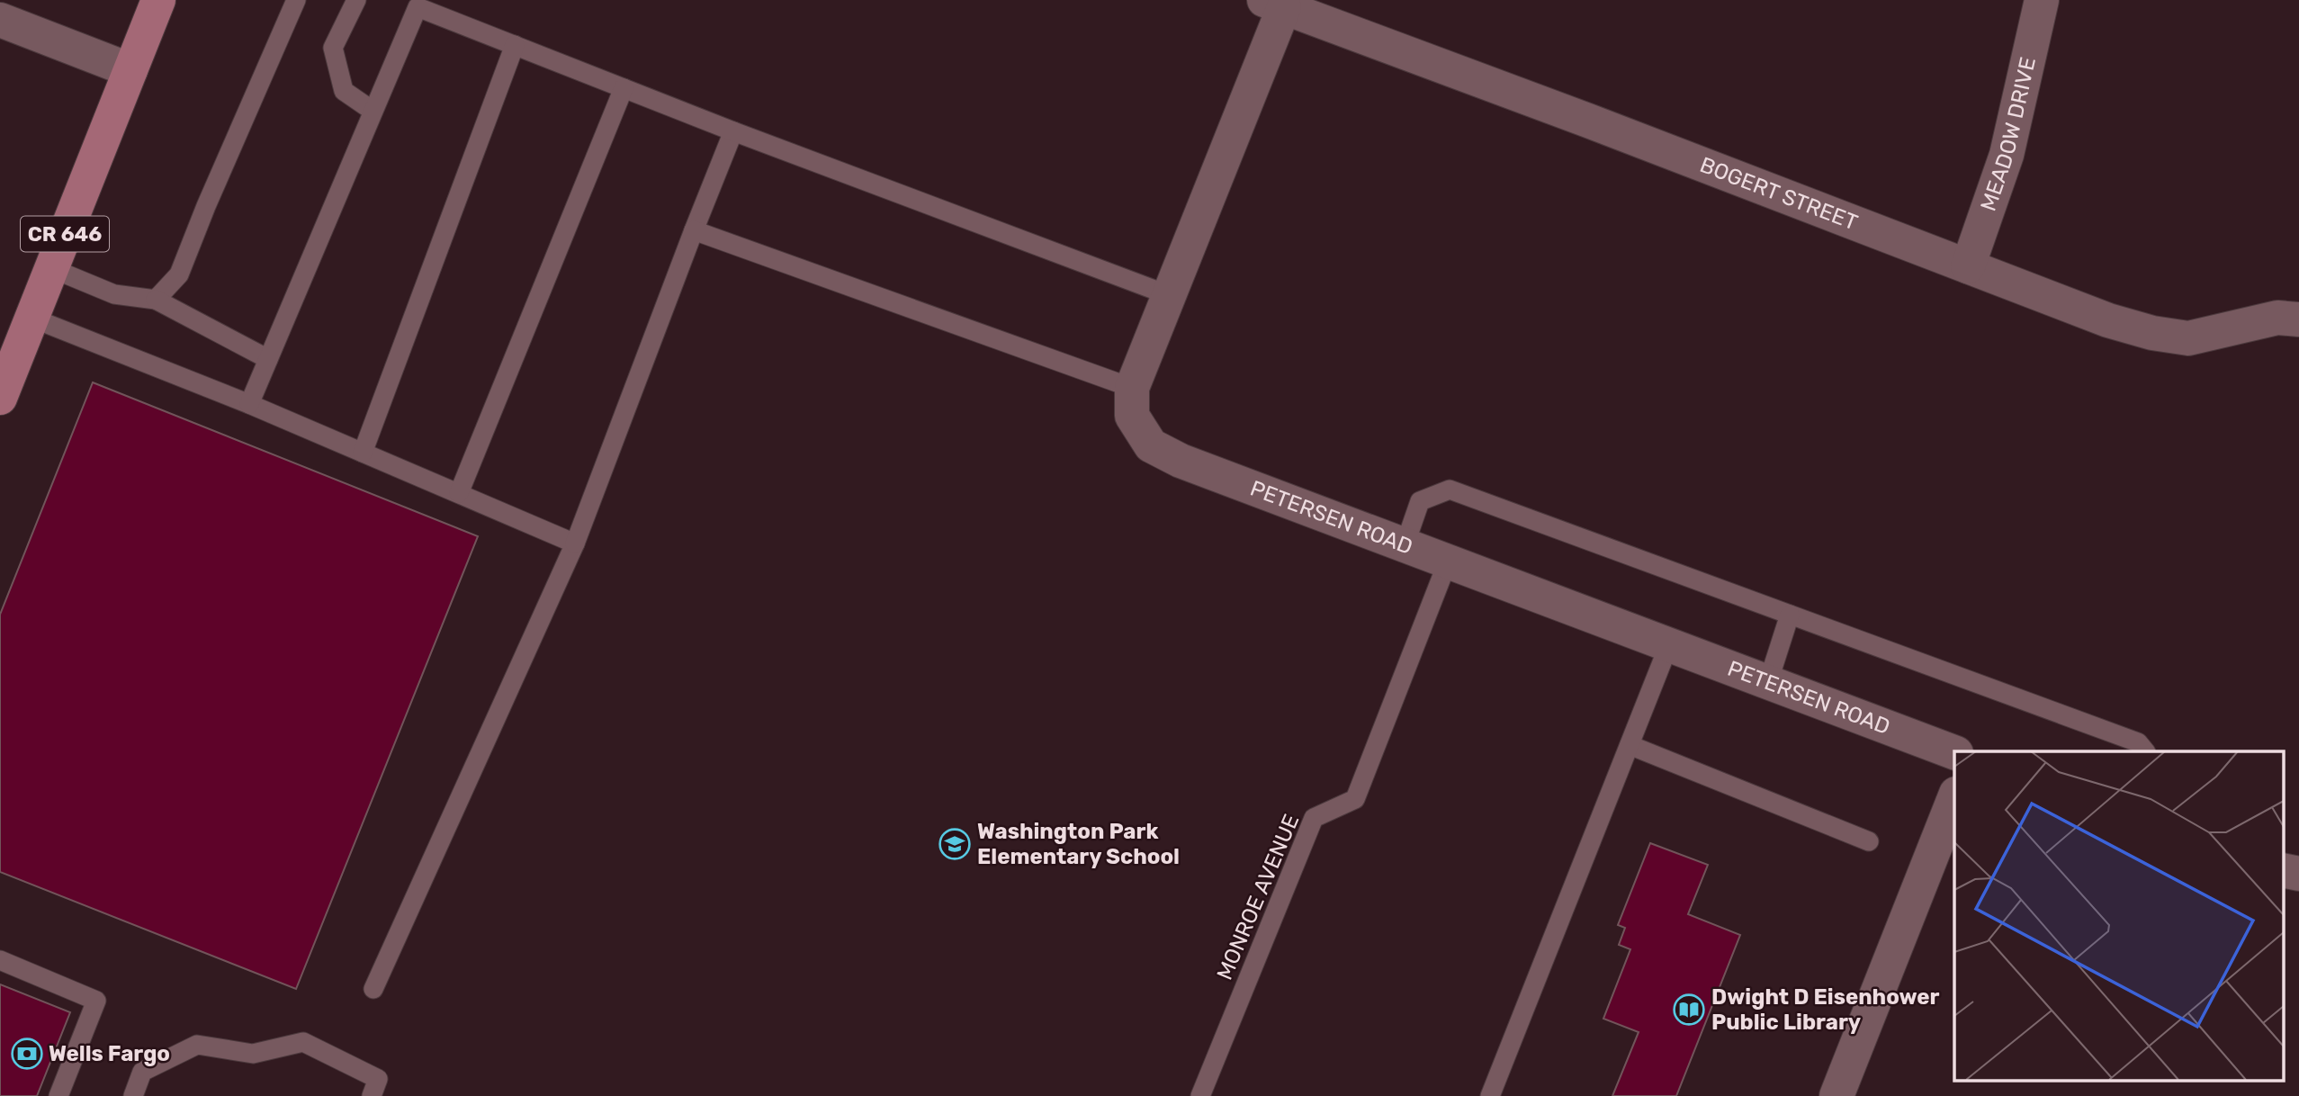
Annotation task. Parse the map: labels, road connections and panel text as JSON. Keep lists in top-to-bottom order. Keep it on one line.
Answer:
{"streets":{"main road":["CR 646"],"street":["MEADOW DRIVE","BOGERT STREET","PETERSEN ROAD"],"lane":["MONROE AVENUE"]},"crossings":[["MEADOW DRIVE","BOGERT STREET"],["BOGERT STREET","PETERSEN ROAD"],["PETERSEN ROAD","MONROE AVENUE"]],"places":{"school or university":["Washington Park Elementary School"],"library":["Dwight D Eisenhower Public Library"],"bank":["Wells Fargo"]}}
